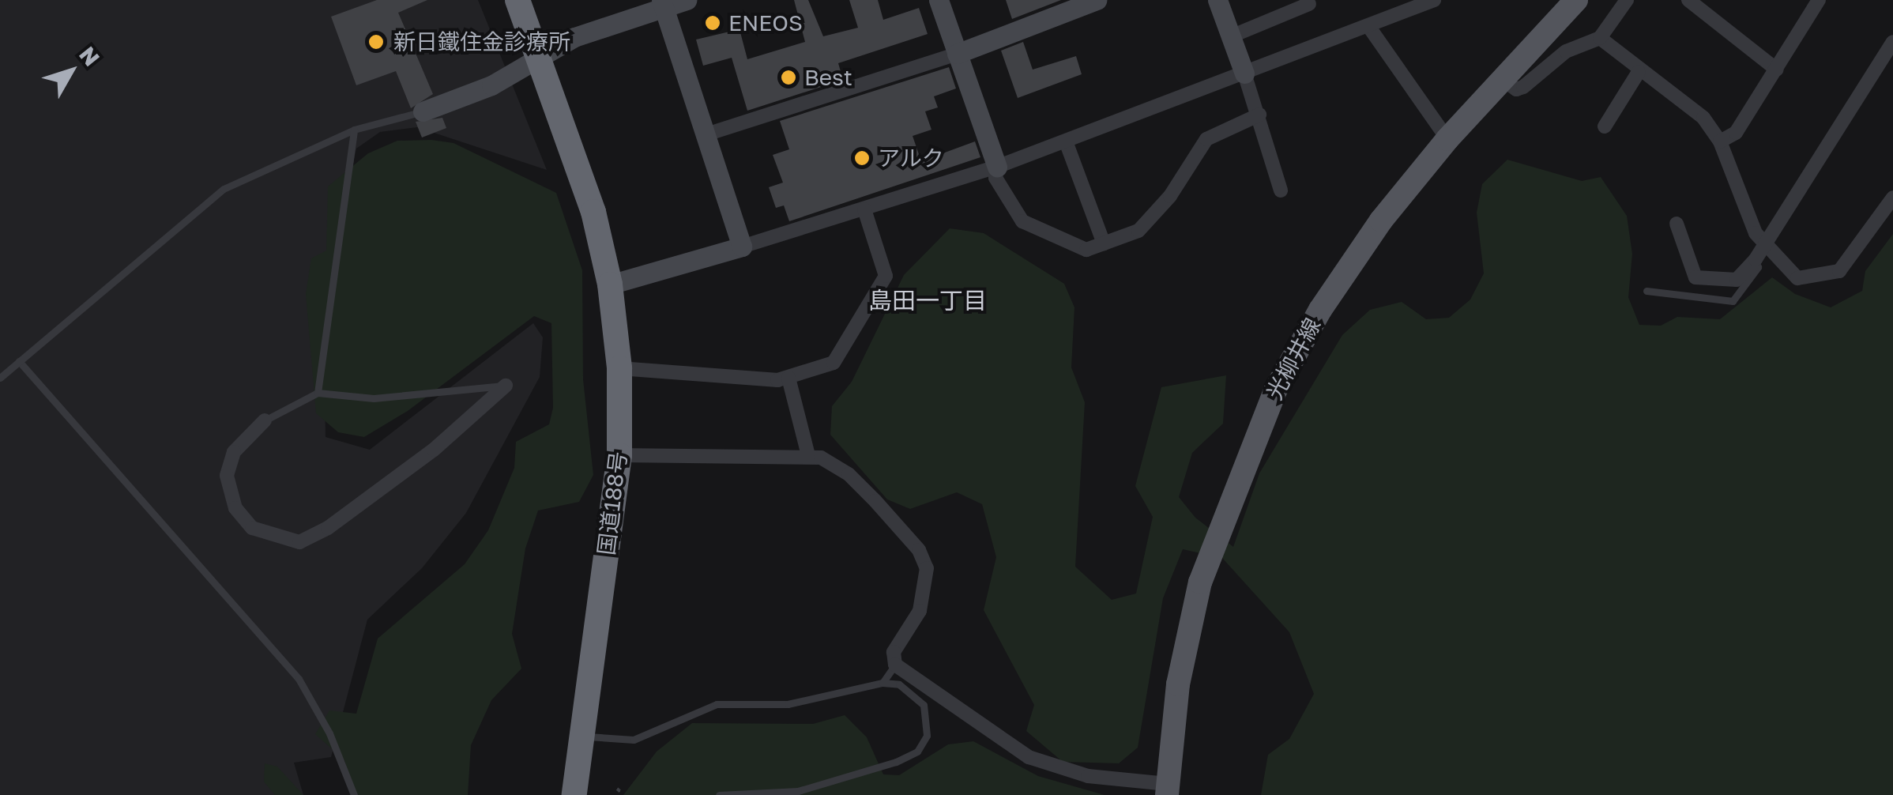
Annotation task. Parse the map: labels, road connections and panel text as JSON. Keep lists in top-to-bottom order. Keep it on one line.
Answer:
{"streets":{"highway":["国道188号"],"main road":["光柳井線"]},"districts":["島田一丁目"],"places":["ENEOS","新日鐵住金診療所","Best","アルク"],"north":"top right"}
